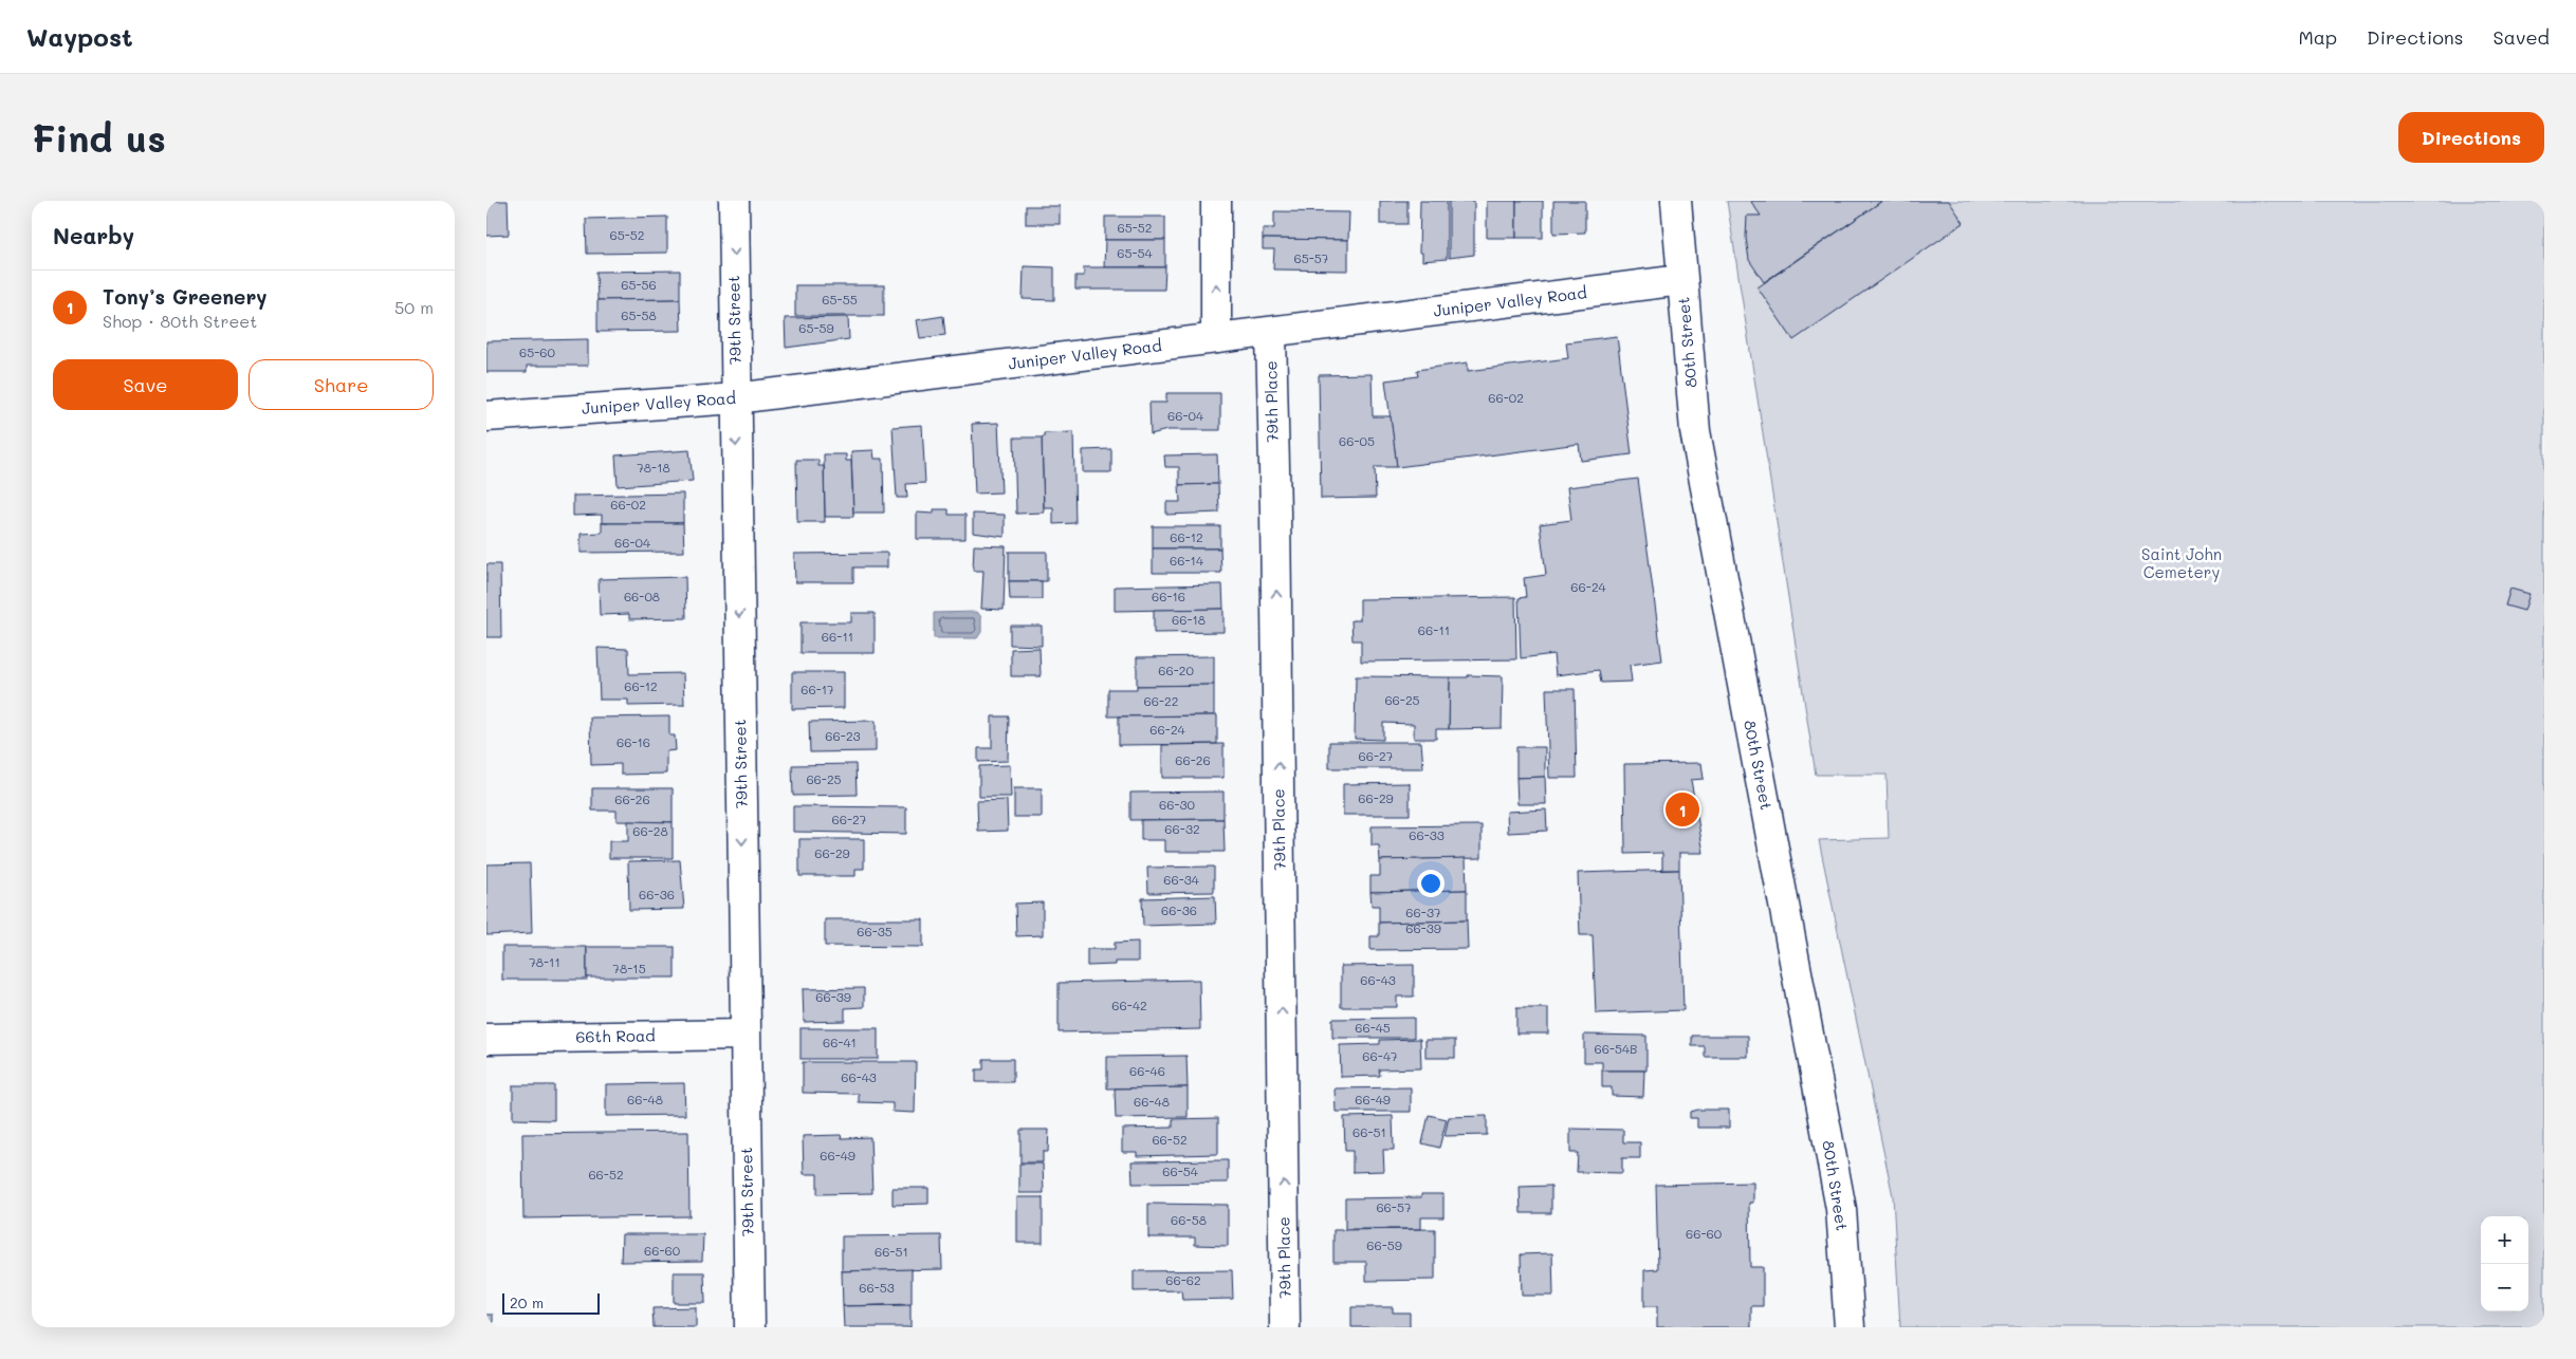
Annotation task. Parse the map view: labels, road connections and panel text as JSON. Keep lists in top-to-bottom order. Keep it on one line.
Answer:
{"streets":{"street":["Juniper Valley Road","79th Street","80th Street","79th Place","66th Road"]},"crossings":[["Juniper Valley Road","79th Street"],["Juniper Valley Road","80th Street"],["Juniper Valley Road","79th Place"],["79th Street","66th Road"]],"one_way":["79th Street","79th Place"],"parks":["Saint John Cemetery"],"house_numbers":["65-52","65-52","65-54","65-57","65-56","65-55","65-58","65-59","65-60","66-02","66-04","66-05","78-18","66-02","66-12","66-04","66-14","66-24","66-08","66-16","66-18","66-11","66-11","66-20","66-12","66-17","66-25","66-22","66-24","66-23","66-16","66-27","66-26","66-25","66-29","66-26","66-30","66-27","66-32","66-28","66-33","66-29","66-34","66-36","66-36","66-37","66-39","66-35","78-11","78-15","66-43","66-39","66-42","66-45","66-41","66-54B","66-47","66-46","66-43","66-48","66-49","66-48","66-51","66-52","66-49","66-54","66-52","66-57","66-58","66-60","66-59","66-60","66-51","66-62","66-53"],"scale_bar":"20 m","page":{"header":"Waypost","nav":["Map","Directions","Saved"],"buttons":["Directions",["Save","Share"]],"title":"Find us","heading":"Nearby","list":[{"mark":"1","name":"Tony’s Greenery","note":"Shop · 80th Street","value":"50 m"}],"pins":"1","map_buttons":["+","−"],"scale":"20 m"}}
